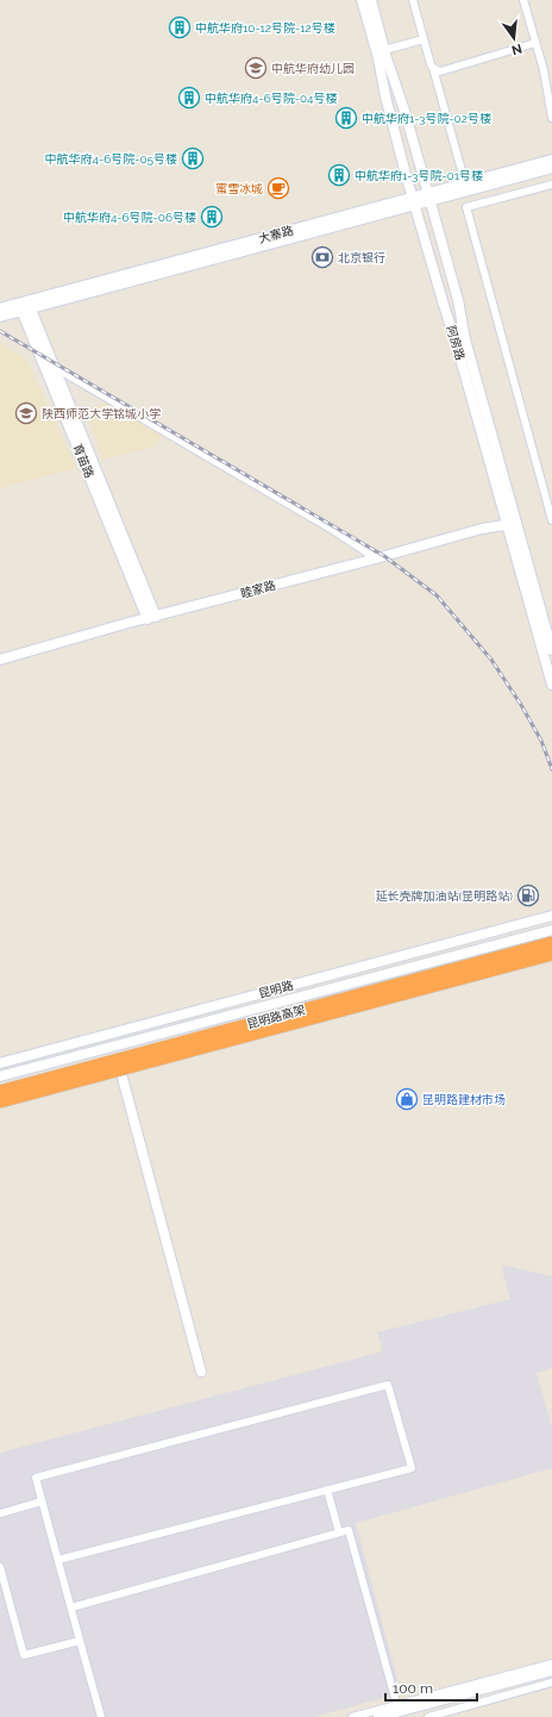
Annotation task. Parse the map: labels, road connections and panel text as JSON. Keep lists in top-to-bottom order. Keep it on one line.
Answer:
{"streets":{"highway":["昆明路高架"],"main road":["大寨路","阿房路","育苗路","睦家路","昆明路"]},"crossings":[["大寨路","阿房路"],["大寨路","育苗路"],["阿房路","睦家路"],["育苗路","睦家路"]],"places":{"building":["中航华府10-12号院-12号楼","中航华府4-6号院-04号楼","中航华府1-3号院-02号楼","中航华府4-6号院-05号楼","中航华府1-3号院-01号楼","中航华府4-6号院-06号楼"],"school or university":["中航华府幼儿园","陕西师范大学铭城小学"],"cafe":["蜜雪冰城"],"bank":["北京银行"],"fuel station":["延长壳牌加油站(昆明路站)"],"shop":["昆明路建材市场"]},"scale_bar":"100 m","north":"bottom"}
